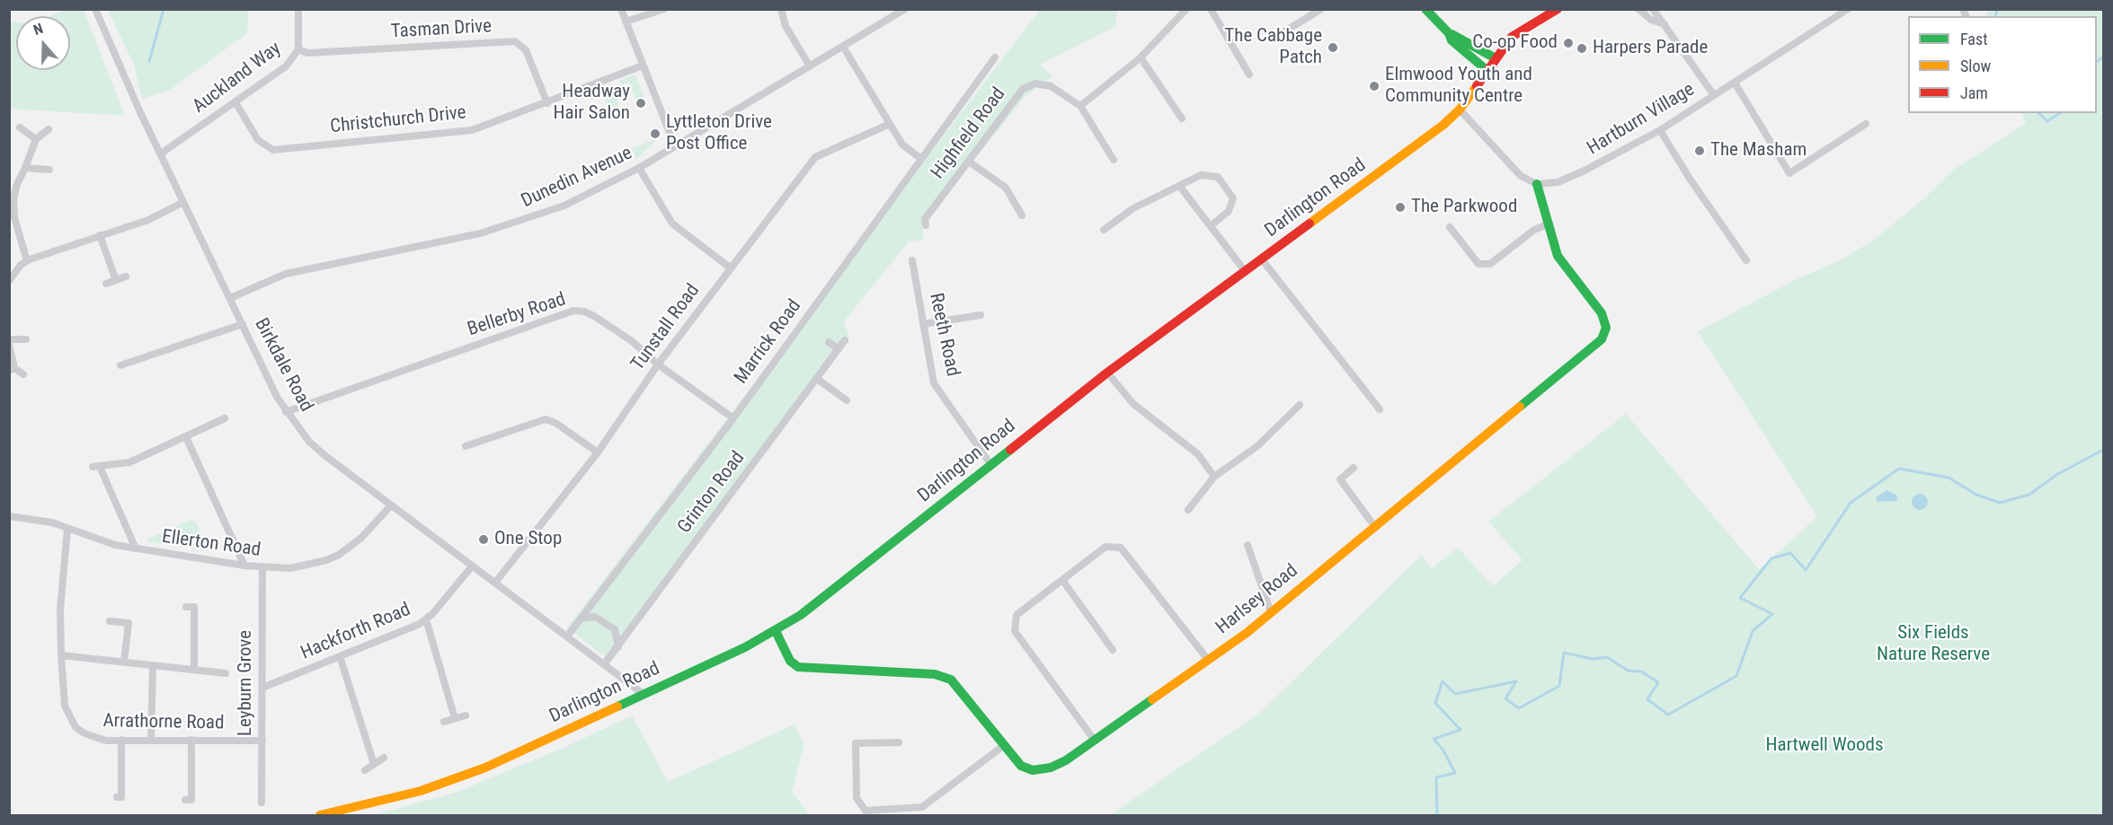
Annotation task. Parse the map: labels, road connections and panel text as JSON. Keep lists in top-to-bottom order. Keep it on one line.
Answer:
{"streets":{"street":["Tasman Drive","Auckland Way","Hartburn Village","Christchurch Drive","Highfield Road","Dunedin Avenue","Darlington Road","Bellerby Road","Tunstall Road","Reeth Road","Marrick Road","Birkdale Road","Grinton Road","Ellerton Road","Harlsey Road","Hackforth Road","Leyburn Grove","Arrathorne Road"]},"crossings":[["Tasman Drive","Auckland Way"],["Tasman Drive","Christchurch Drive"],["Auckland Way","Christchurch Drive"],["Auckland Way","Birkdale Road"],["Hartburn Village","Harlsey Road"],["Dunedin Avenue","Birkdale Road"],["Darlington Road","Reeth Road"],["Darlington Road","Birkdale Road"],["Darlington Road","Harlsey Road"],["Bellerby Road","Tunstall Road"],["Bellerby Road","Marrick Road"],["Bellerby Road","Birkdale Road"],["Tunstall Road","Birkdale Road"],["Marrick Road","Birkdale Road"],["Birkdale Road","Grinton Road"],["Birkdale Road","Ellerton Road"],["Birkdale Road","Hackforth Road"],["Ellerton Road","Leyburn Grove"],["Ellerton Road","Arrathorne Road"],["Hackforth Road","Leyburn Grove"],["Leyburn Grove","Arrathorne Road"]],"parks":["Six Fields Nature Reserve","Hartwell Woods"],"places":["Co-op Food","The Cabbage Patch","Harpers Parade","Elmwood Youth and Community Centre","Headway Hair Salon","Lyttleton Drive Post Office","The Masham","The Parkwood","One Stop"],"legend":["Fast","Slow","Jam"],"north":"top"}
